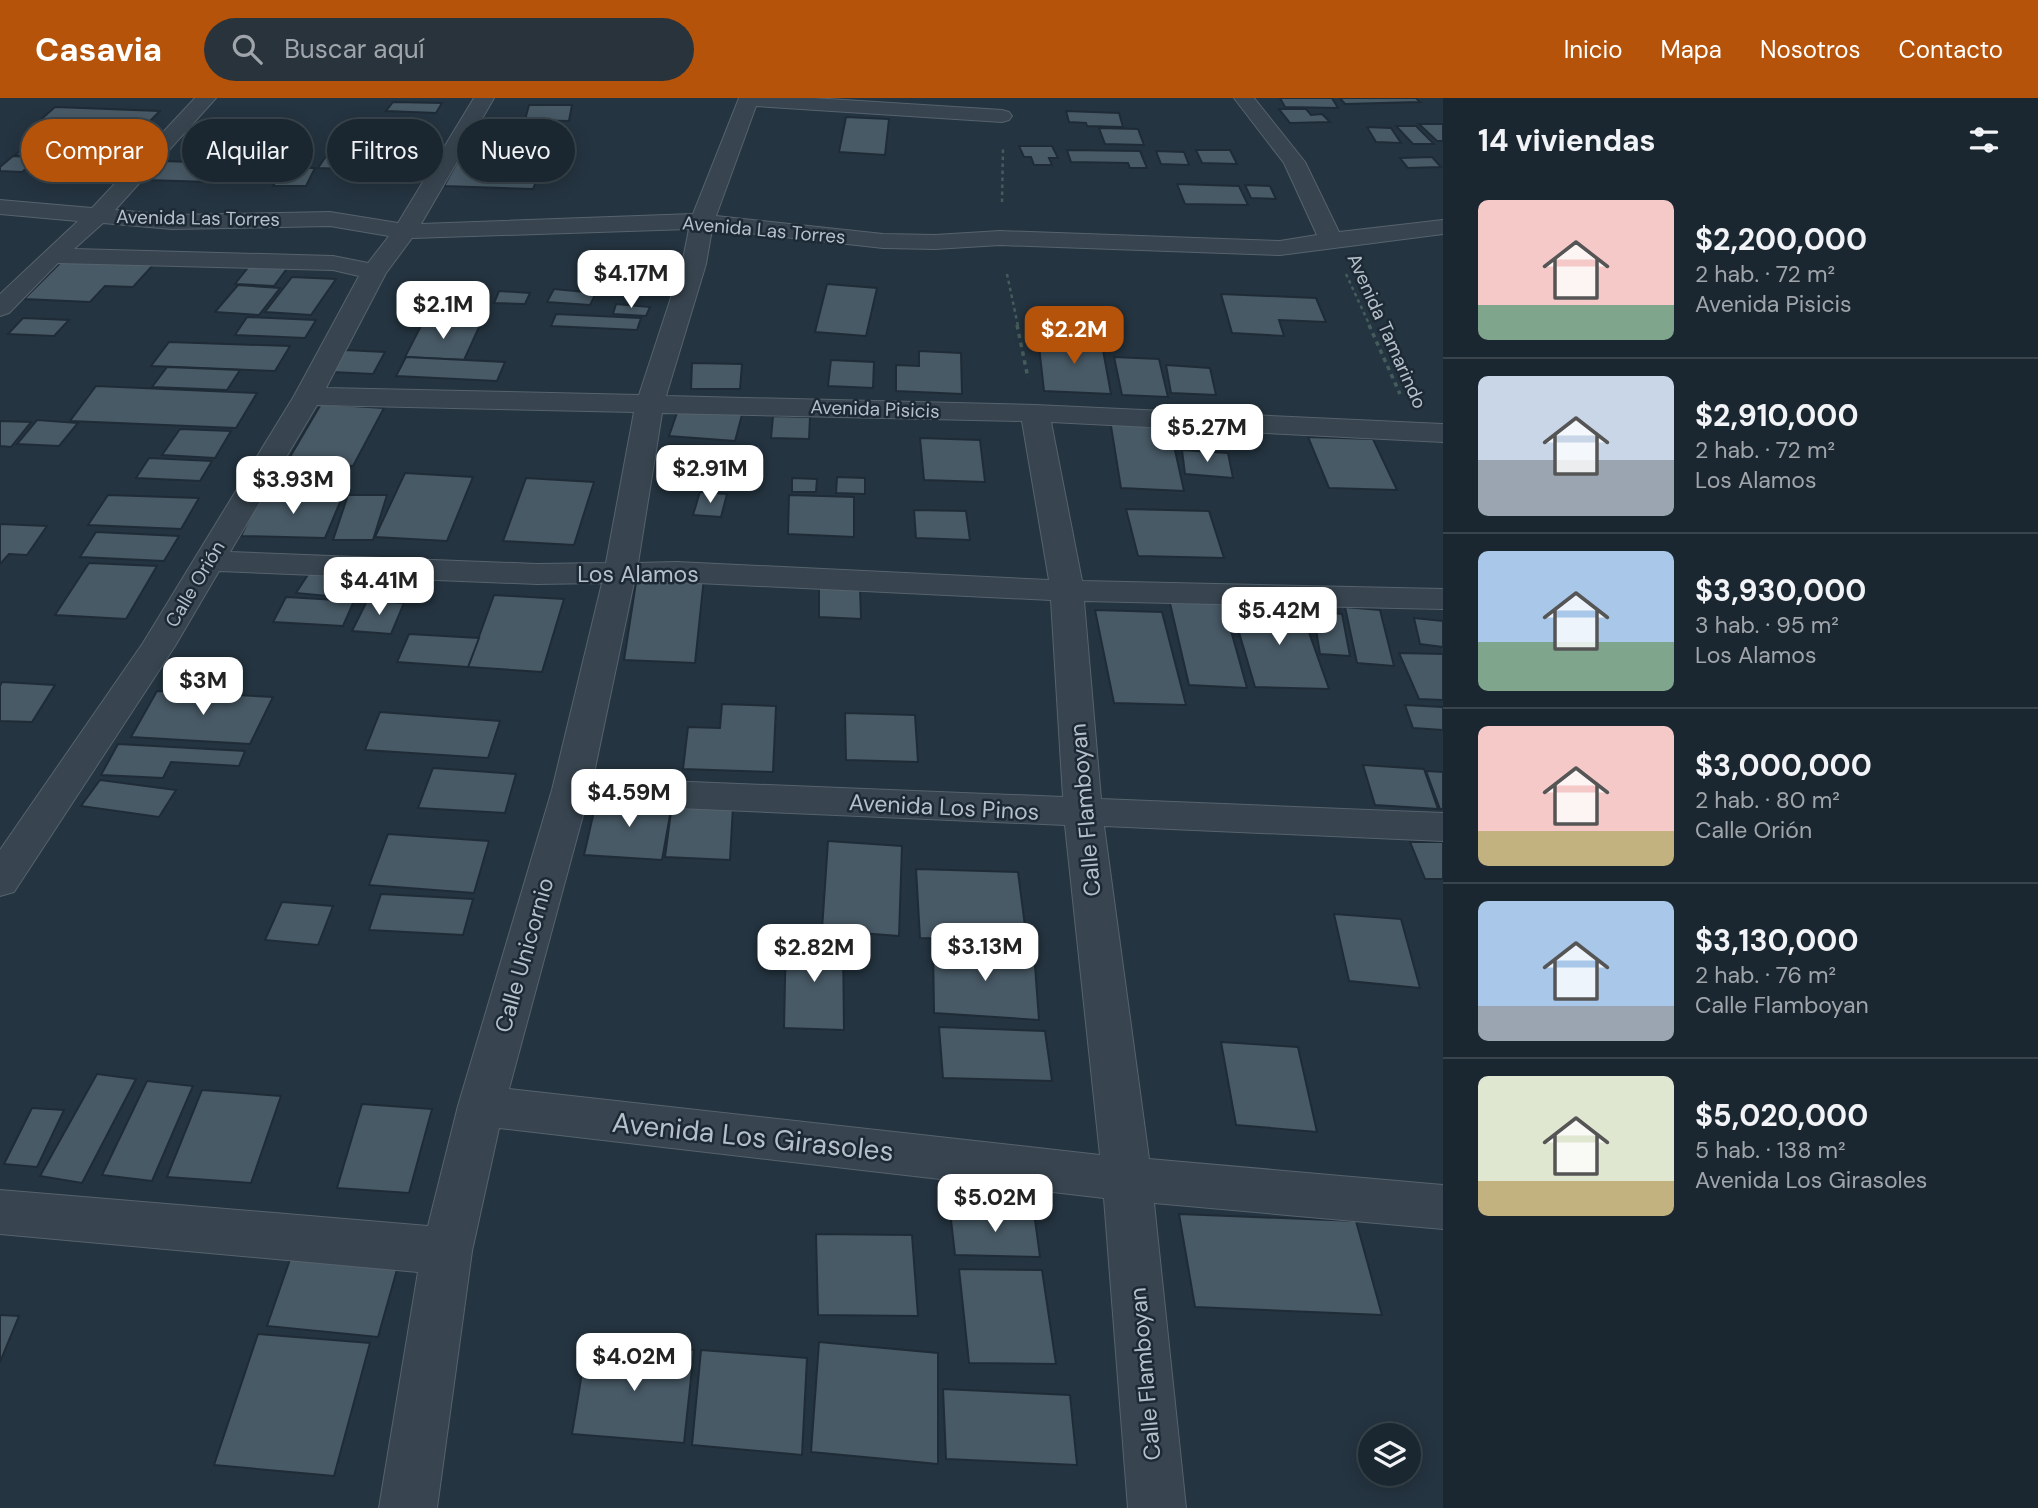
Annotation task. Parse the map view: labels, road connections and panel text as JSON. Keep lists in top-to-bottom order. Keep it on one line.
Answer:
{"streets":{"street":["Avenida Las Torres","Avenida Pisicis","Los Alamos","Calle Orión","Avenida Los Pinos","Calle Flamboyan","Calle Unicornio","Avenida Los Girasoles"],"path":["Avenida Tamarindo"]},"crossings":[["Avenida Las Torres","Avenida Tamarindo"],["Avenida Las Torres","Calle Orión"],["Avenida Las Torres","Calle Unicornio"],["Avenida Tamarindo","Avenida Pisicis"],["Avenida Pisicis","Calle Orión"],["Avenida Pisicis","Calle Flamboyan"],["Avenida Pisicis","Calle Unicornio"],["Los Alamos","Calle Orión"],["Los Alamos","Calle Flamboyan"],["Los Alamos","Calle Unicornio"],["Avenida Los Pinos","Calle Flamboyan"],["Avenida Los Pinos","Calle Unicornio"],["Calle Flamboyan","Avenida Los Girasoles"],["Calle Unicornio","Avenida Los Girasoles"]],"page":{"header":"Casavia","search":"Buscar aquí","nav":["Inicio","Mapa","Nosotros","Contacto"],"heading":"14 viviendas","chip":["Comprar","Alquilar","Filtros","Nuevo"],"list":[{"name":"$2,200,000","note":"2 hab. · 72 m² · Avenida Pisicis"},{"name":"$2,910,000","note":"2 hab. · 72 m² · Los Alamos"},{"name":"$3,930,000","note":"3 hab. · 95 m² · Los Alamos"},{"name":"$3,000,000","note":"2 hab. · 80 m² · Calle Orión"},{"name":"$3,130,000","note":"2 hab. · 76 m² · Calle Flamboyan"},{"name":"$5,020,000","note":"5 hab. · 138 m² · Avenida Los Girasoles"}],"price":["$4.17M","$2.1M","$2.2M","$5.27M","$2.91M","$3.93M","$4.41M","$5.42M","$3M","$4.59M","$3.13M","$2.82M","$5.02M","$4.02M"]}}
